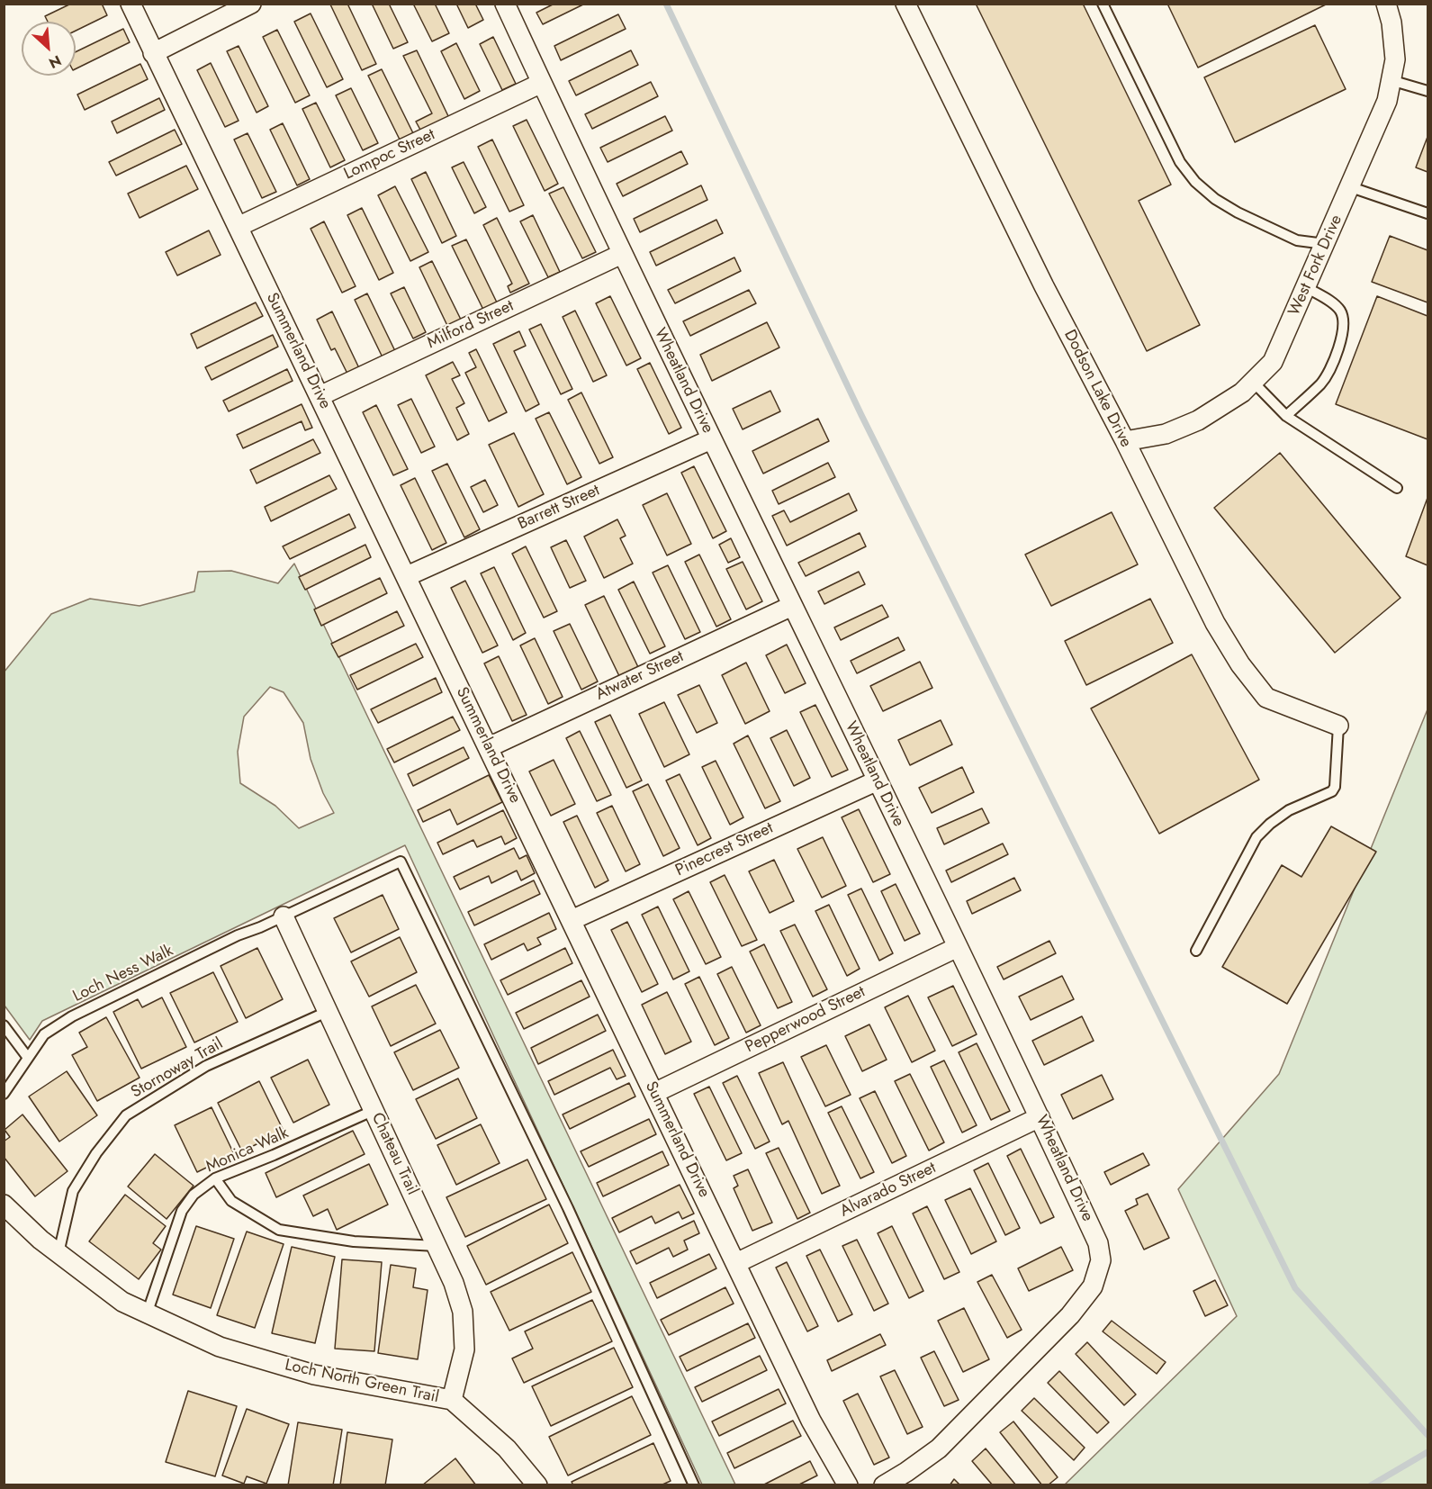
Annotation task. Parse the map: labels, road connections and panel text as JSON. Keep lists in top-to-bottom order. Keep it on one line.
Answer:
{"streets":{"street":["Lompoc Street","West Fork Drive","Milford Street","Summerland Drive","Wheatland Drive","Dodson Lake Drive","Barrett Street","Atwater Street","Pinecrest Street","Pepperwood Street","Chateau Trail","Alvarado Street","Loch North Green Trail"],"lane":["Loch Ness Walk","Stornoway Trail","Monica Walk"]},"crossings":[["Lompoc Street","Summerland Drive"],["Lompoc Street","Wheatland Drive"],["West Fork Drive","Dodson Lake Drive"],["Milford Street","Summerland Drive"],["Milford Street","Wheatland Drive"],["Summerland Drive","Barrett Street"],["Summerland Drive","Atwater Street"],["Summerland Drive","Pinecrest Street"],["Summerland Drive","Pepperwood Street"],["Summerland Drive","Alvarado Street"],["Wheatland Drive","Barrett Street"],["Wheatland Drive","Atwater Street"],["Wheatland Drive","Pinecrest Street"],["Wheatland Drive","Pepperwood Street"],["Wheatland Drive","Alvarado Street"],["Loch Ness Walk","Chateau Trail"],["Stornoway Trail","Chateau Trail"],["Stornoway Trail","Loch North Green Trail"],["Monica Walk","Chateau Trail"],["Monica Walk","Loch North Green Trail"],["Chateau Trail","Loch North Green Trail"]],"north":"bottom right"}
